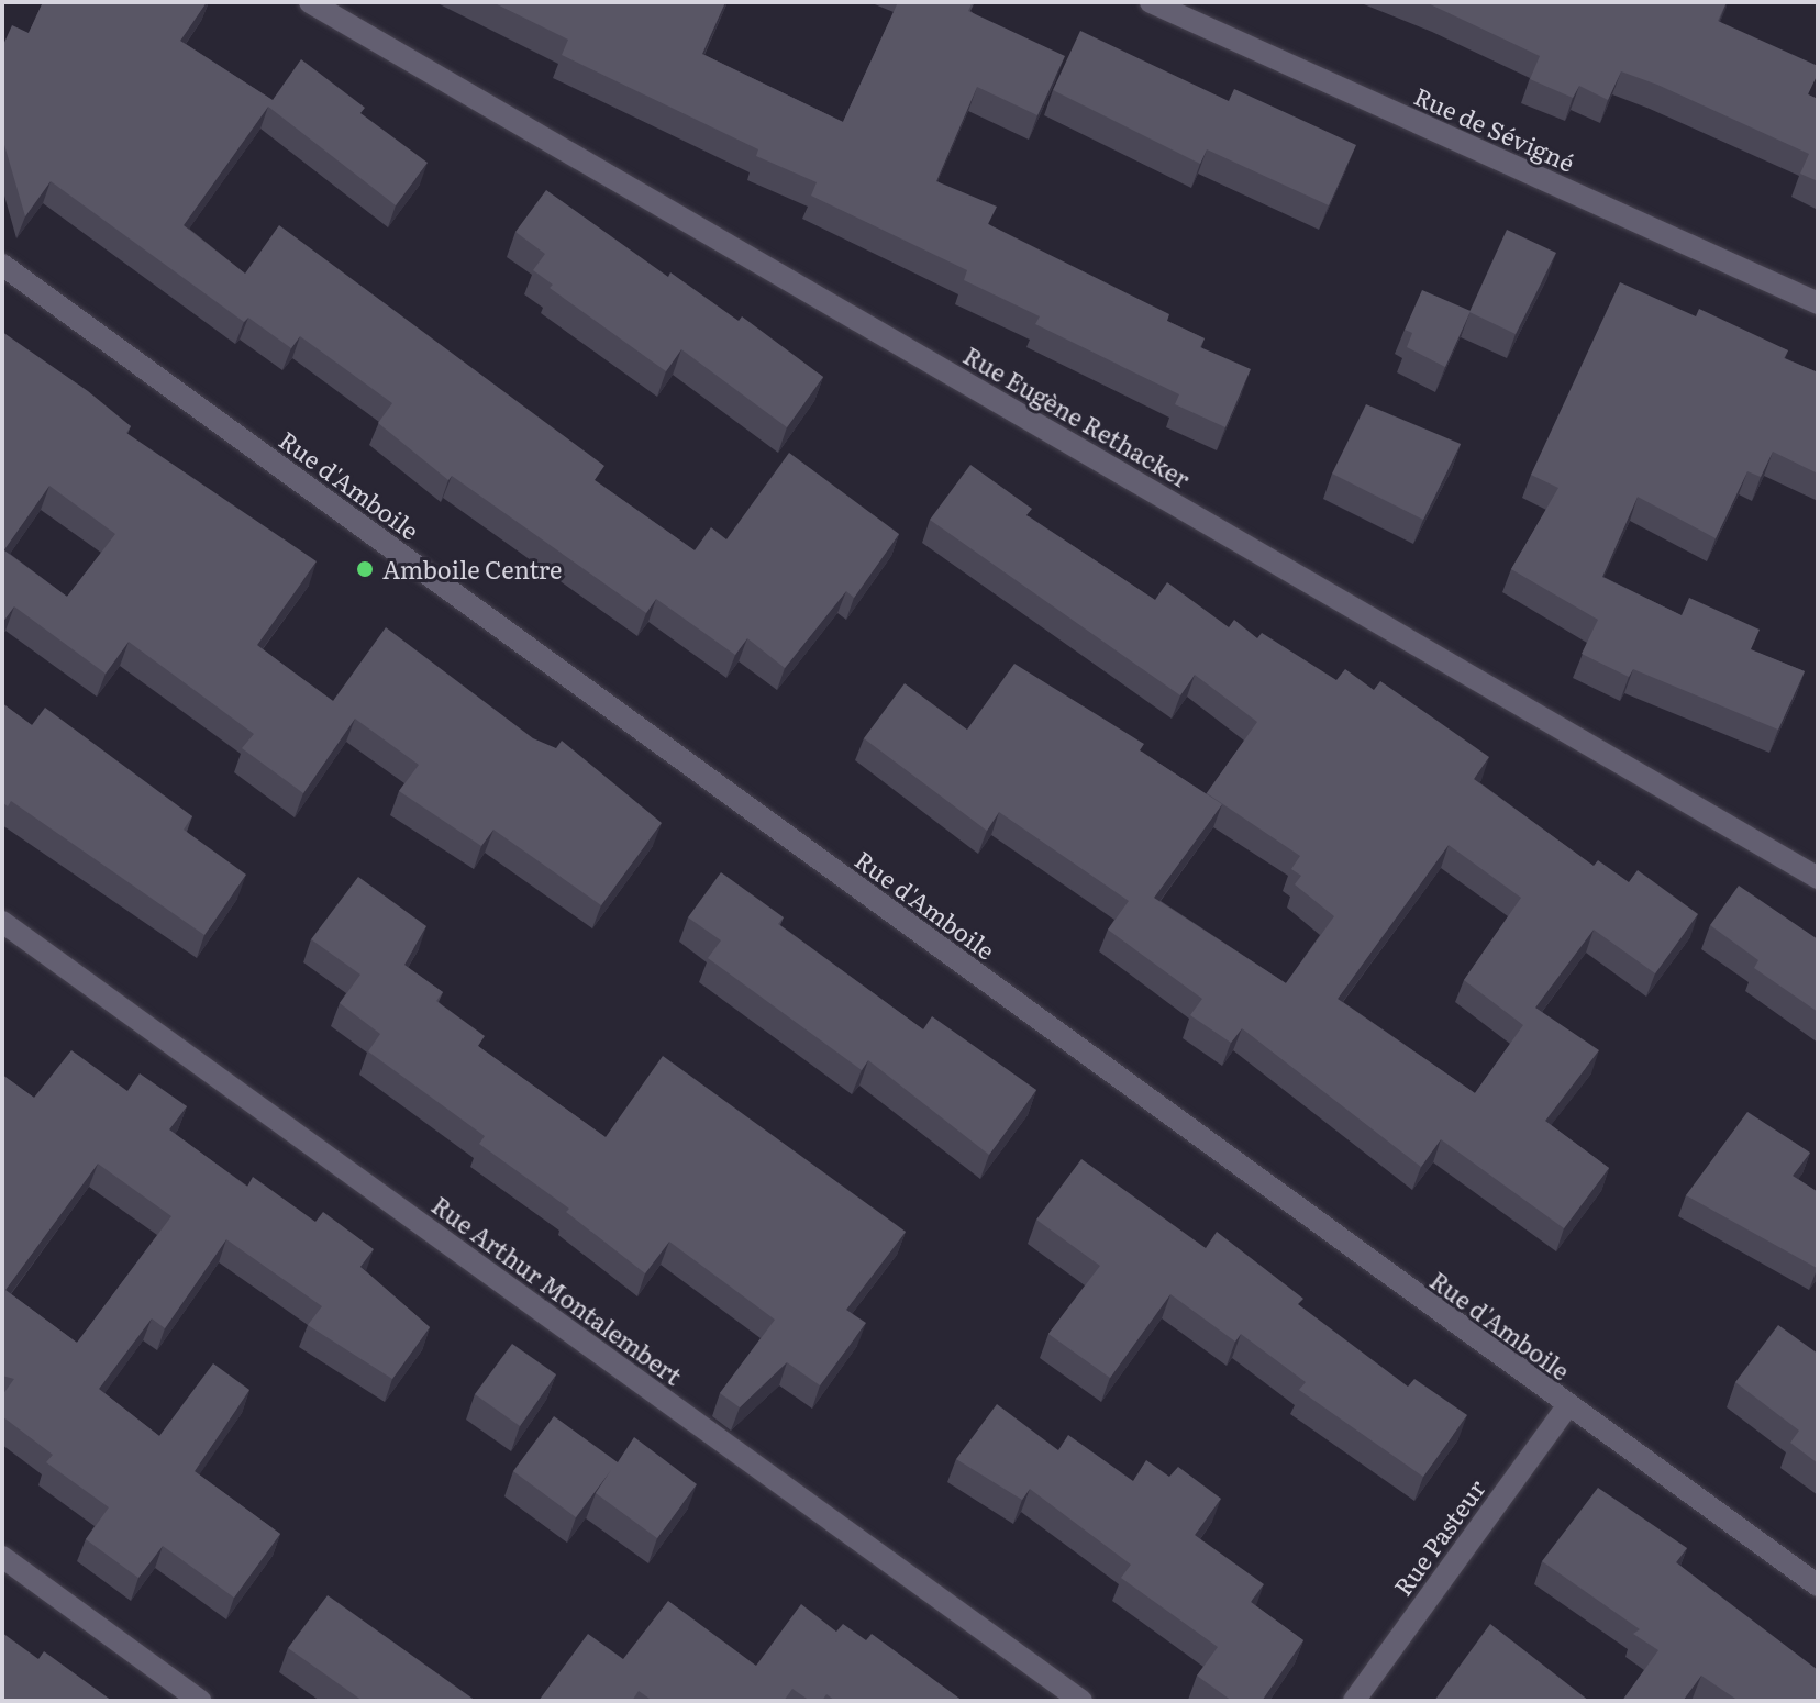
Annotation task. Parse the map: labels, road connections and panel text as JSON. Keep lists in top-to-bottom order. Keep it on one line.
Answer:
{"streets":{"street":["Rue de Sévigné","Rue Eugène Rethacker","Rue d'Amboile","Rue Arthur Montalembert","Rue Pasteur"]},"crossings":[["Rue d'Amboile","Rue Pasteur"]],"places":["Amboile Centre"]}
